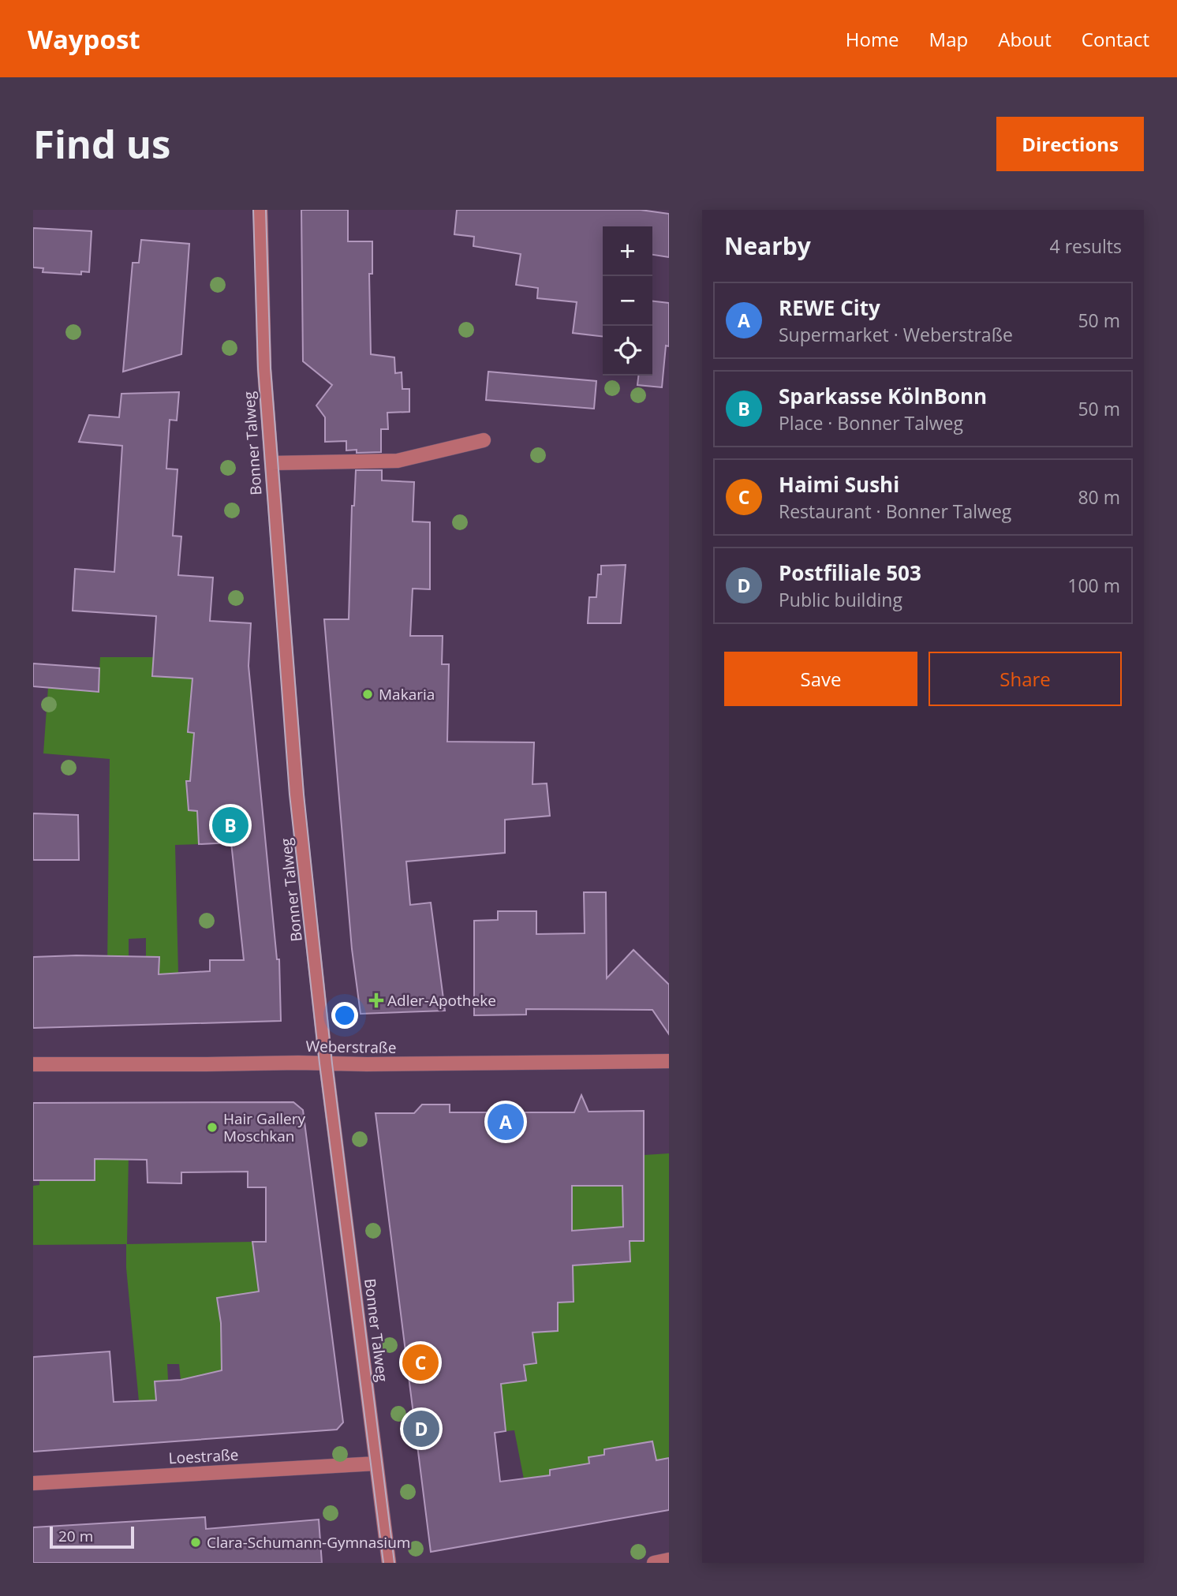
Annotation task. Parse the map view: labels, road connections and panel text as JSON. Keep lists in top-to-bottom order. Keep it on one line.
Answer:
{"streets":{"street":["Bonner Talweg","Weberstraße","Loestraße"]},"crossings":[["Bonner Talweg","Weberstraße"],["Bonner Talweg","Loestraße"]],"places":{"other":["Makaria","Hair Gallery Moschkan","Clara-Schumann-Gymnasium"],"health":["Adler-Apotheke"]},"scale_bar":"20 m","page":{"header":"Waypost","nav":["Home","Map","About","Contact"],"buttons":["Directions",["Save","Share"]],"title":"Find us","heading":["Nearby","4 results"],"map_buttons":["+","−"],"list":[{"mark":"A","name":"REWE City","note":"Supermarket · Weberstraße","value":"50 m"},{"mark":"B","name":"Sparkasse KölnBonn","note":"Place · Bonner Talweg","value":"50 m"},{"mark":"C","name":"Haimi Sushi","note":"Restaurant · Bonner Talweg","value":"80 m"},{"mark":"D","name":"Postfiliale 503","note":"Public building","value":"100 m"}],"pins":["B","A","C","D"],"scale":"20 m"}}
